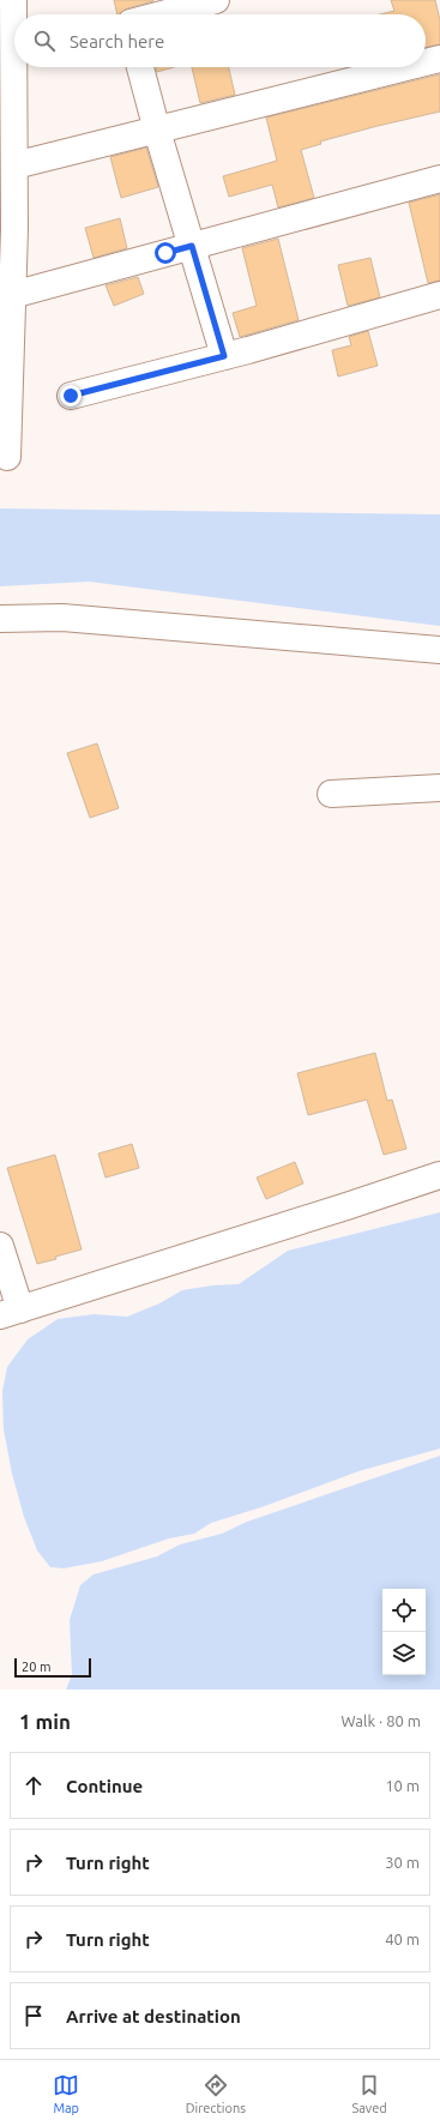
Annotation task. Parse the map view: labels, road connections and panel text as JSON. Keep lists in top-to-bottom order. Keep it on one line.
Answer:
{"scale_bar":"20 m","page":{"search":"Search here","scale":"20 m","heading":["1 min","Walk · 80 m"],"list":[["Continue","10 m"],["Turn right","30 m"],["Turn right","40 m"],"Arrive at destination"],"nav":["Map","Directions","Saved"]}}
